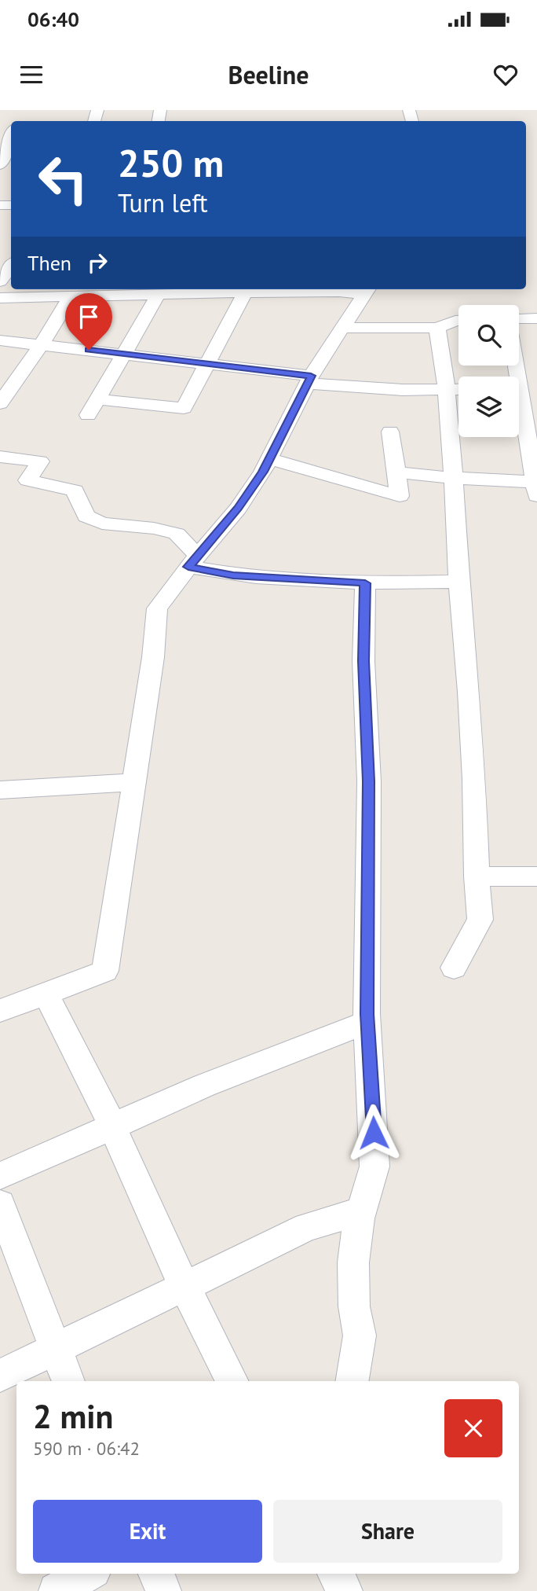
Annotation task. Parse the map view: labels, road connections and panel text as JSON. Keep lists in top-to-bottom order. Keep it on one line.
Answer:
{"page":{"status":"06:40","header":"Beeline","turn":["250 m","Turn left"],"then":"Then","heading":["2 min","590 m · 06:42"],"buttons":["Exit","Share"]}}
